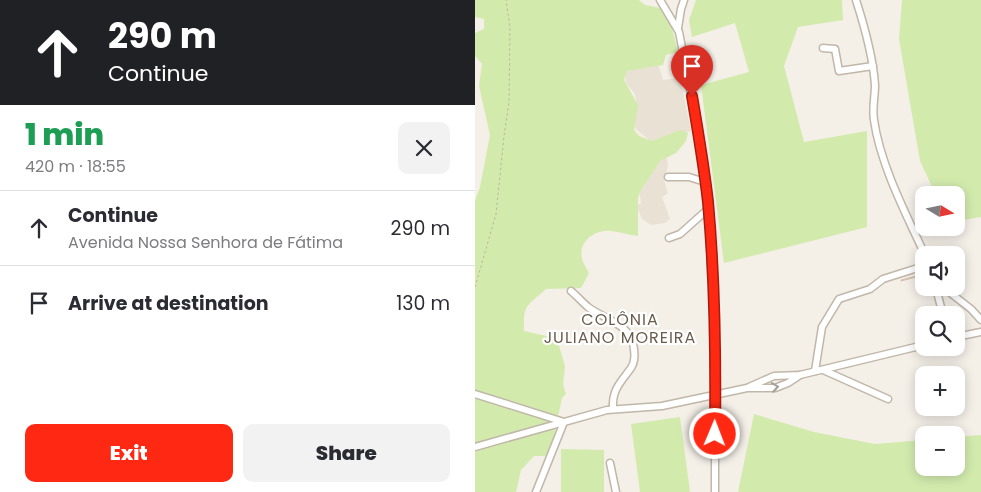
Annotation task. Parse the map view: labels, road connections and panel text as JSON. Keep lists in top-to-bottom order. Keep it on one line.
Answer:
{"districts":["COLÔNIA JULIANO MOREIRA"],"north":"right","page":{"turn":["290 m","Continue"],"heading":["1 min","420 m · 18:55"],"map_buttons":["+","−"],"list":[{"name":"Continue","note":"Avenida Nossa Senhora de Fátima","value":"290 m"},{"name":"Arrive at destination","value":"130 m"}],"buttons":["Exit","Share"]}}
